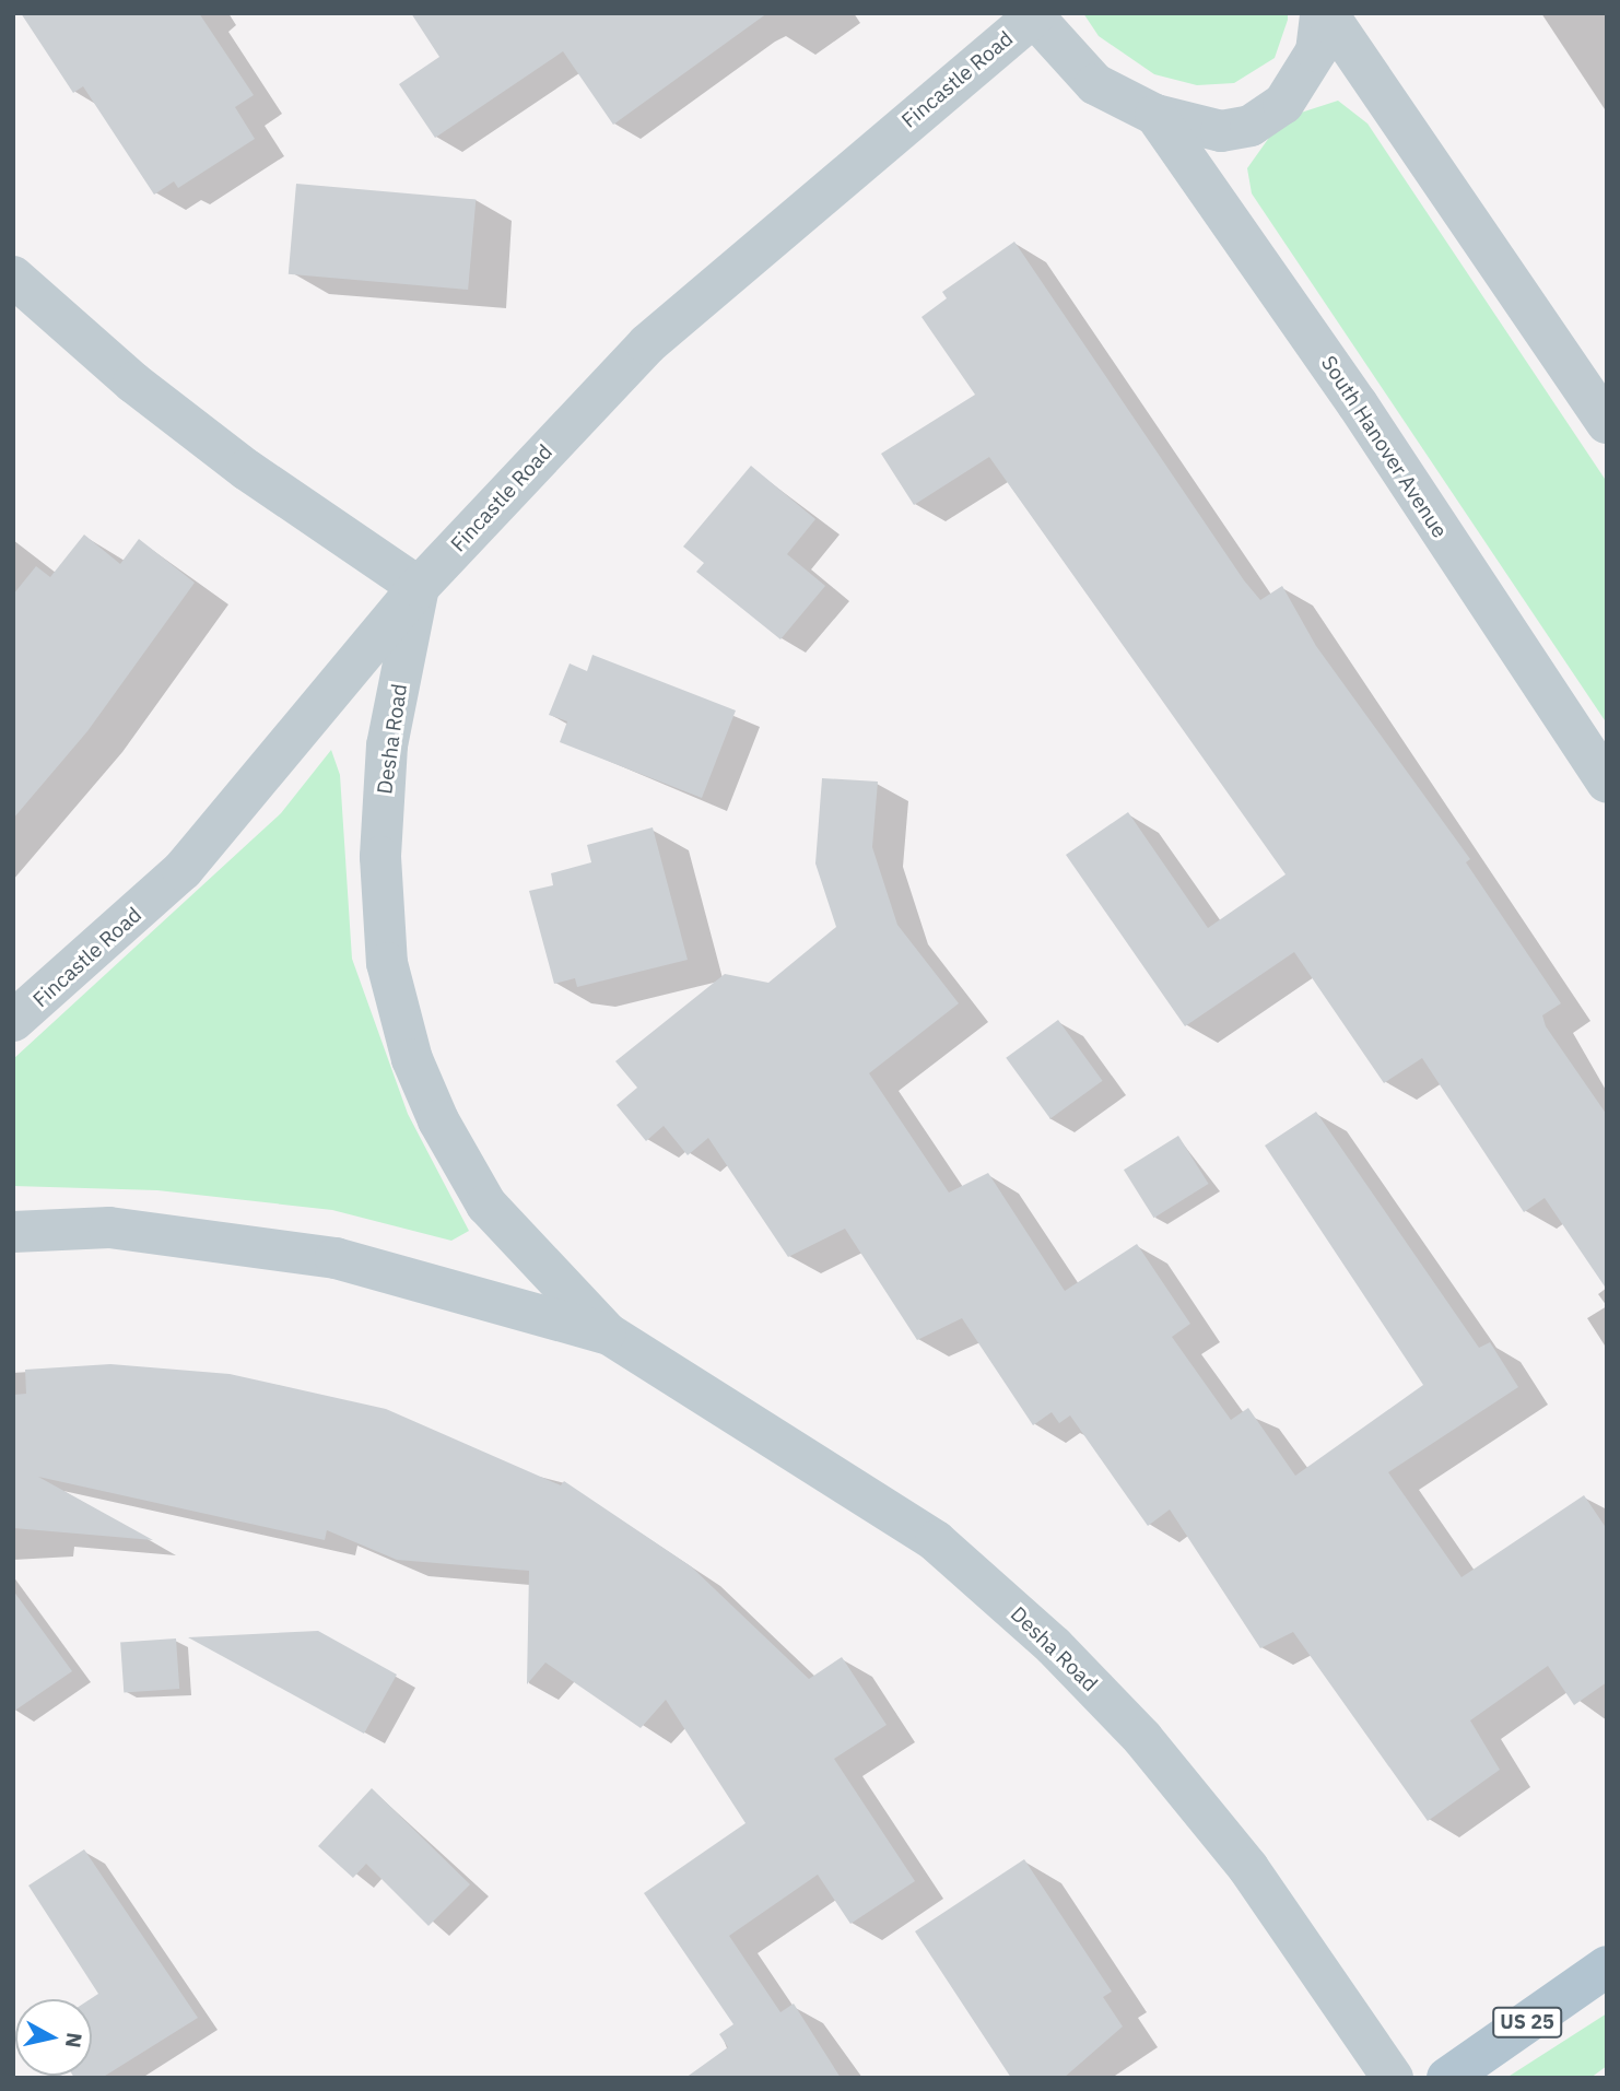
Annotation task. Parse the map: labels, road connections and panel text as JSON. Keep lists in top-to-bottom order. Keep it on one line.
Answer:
{"streets":{"main road":["US 25"],"street":["Fincastle Road","South Hanover Avenue","Desha Road"]},"crossings":[["Fincastle Road","South Hanover Avenue"],["Fincastle Road","Desha Road"]],"north":"right"}
